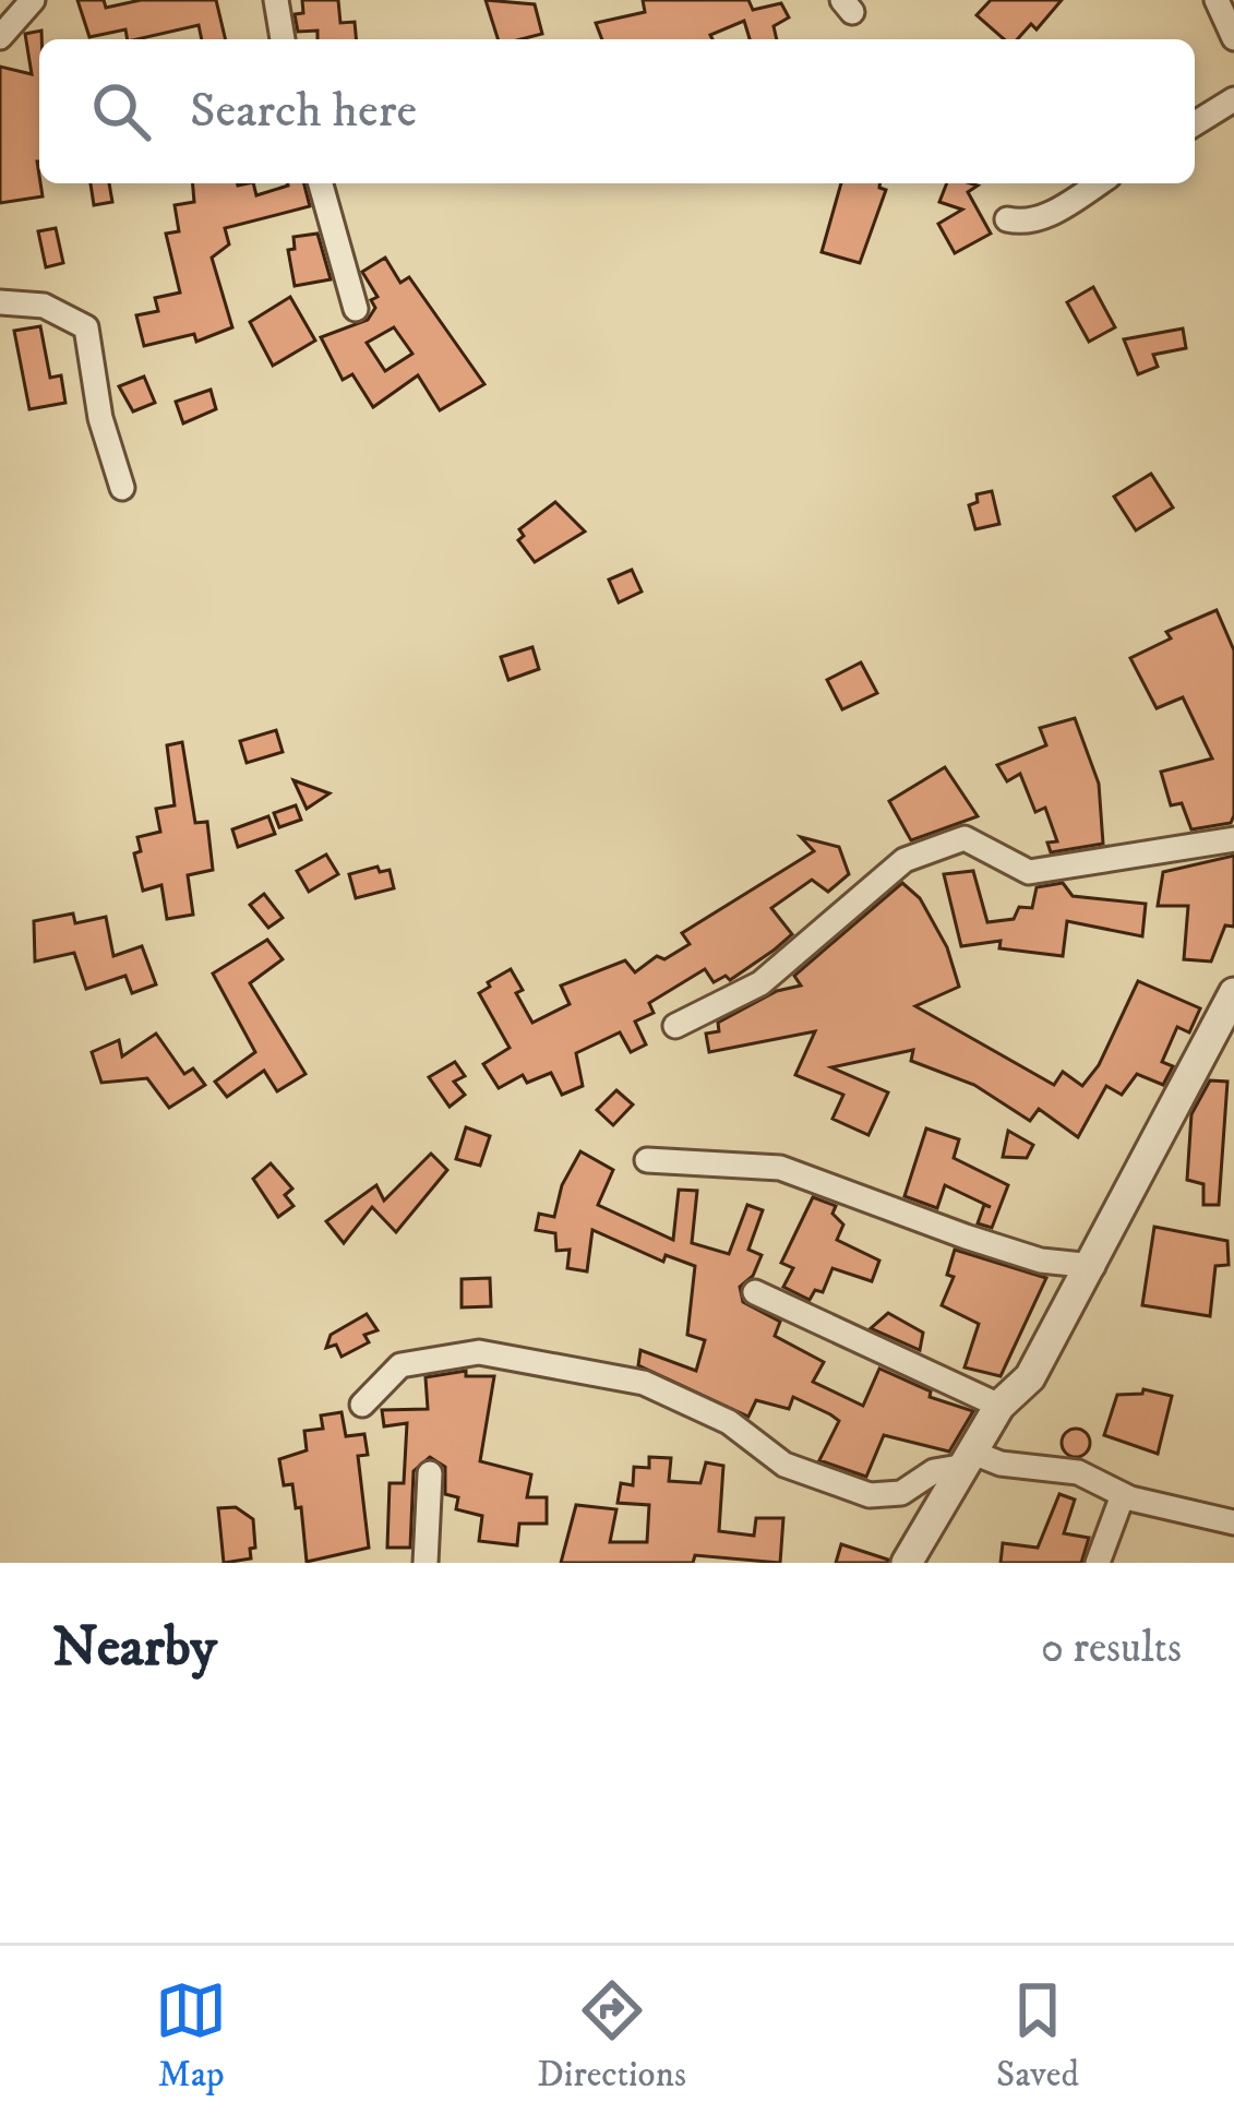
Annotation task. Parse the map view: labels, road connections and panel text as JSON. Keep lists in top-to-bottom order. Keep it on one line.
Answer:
{"page":{"search":"Search here","heading":["Nearby","0 results"],"nav":["Map","Directions","Saved"]}}
